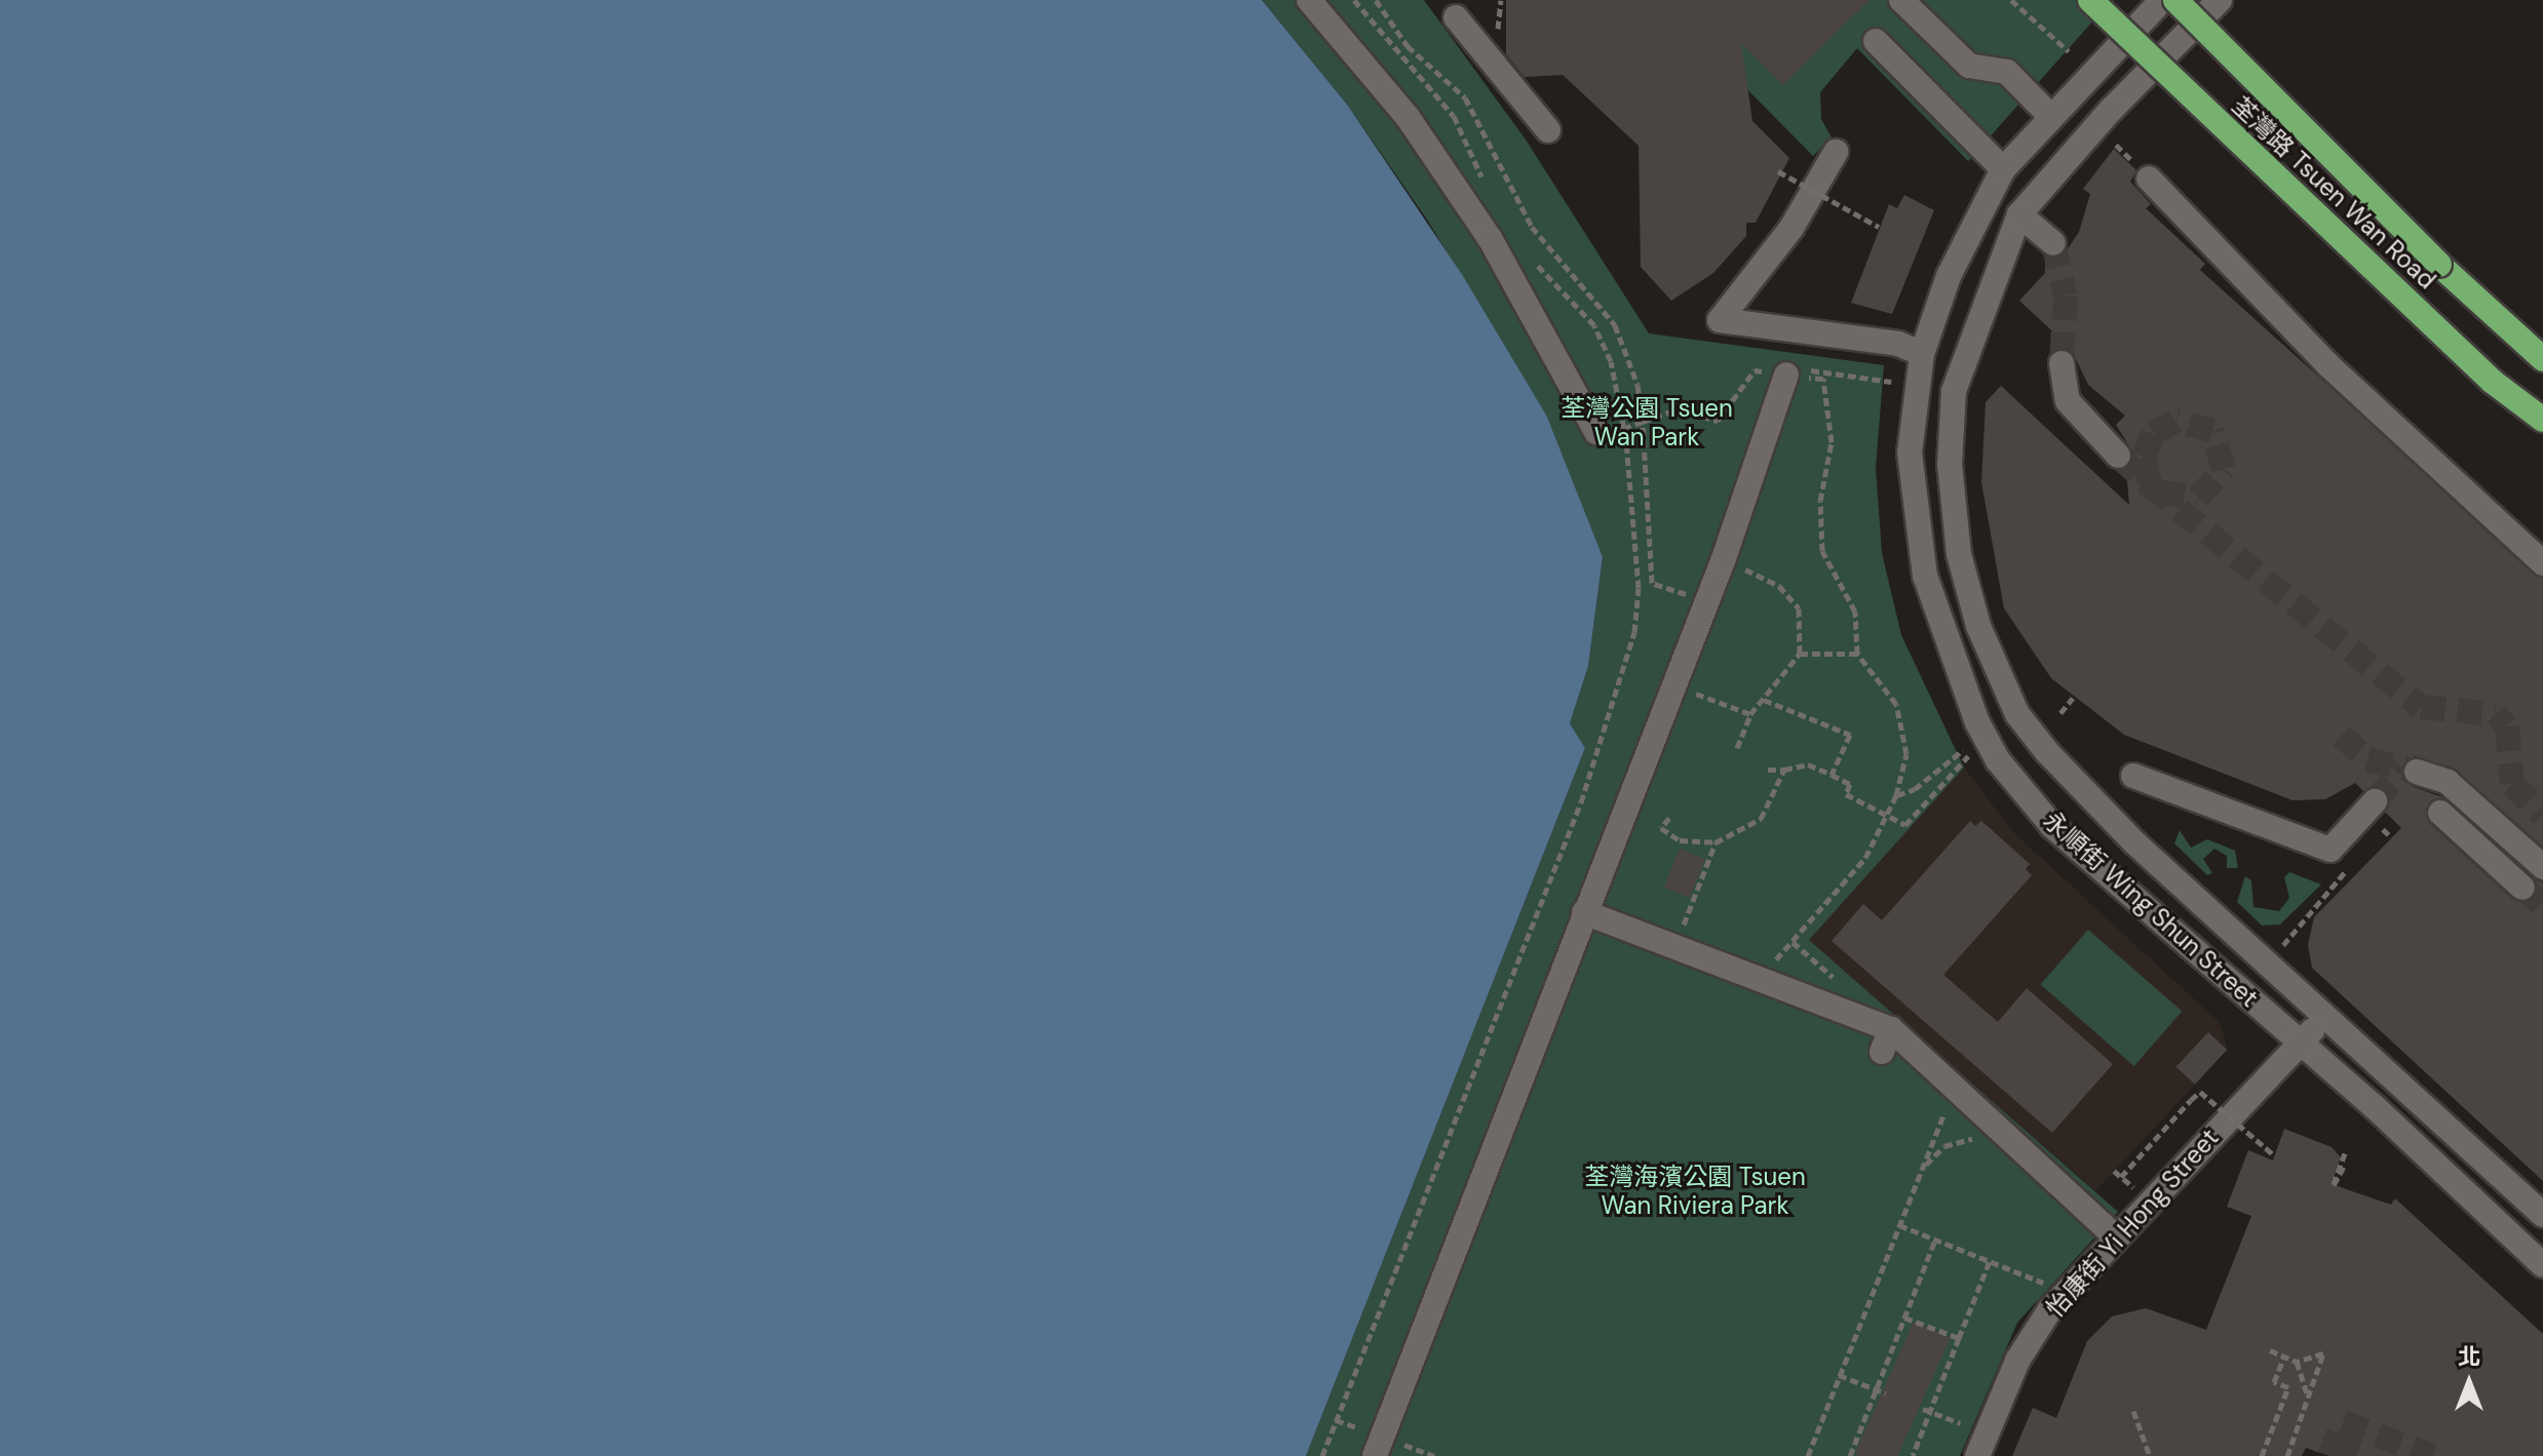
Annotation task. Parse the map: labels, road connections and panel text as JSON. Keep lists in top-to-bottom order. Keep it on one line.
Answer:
{"streets":{"highway":["荃灣路 Tsuen Wan Road"],"street":["永順街 Wing Shun Street","怡康街 Yi Hong Street"]},"crossings":[["永順街 Wing Shun Street","怡康街 Yi Hong Street"]],"parks":["荃灣公園 Tsuen Wan Park","荃灣海濱公園 Tsuen Wan Riviera Park"],"north":"top"}
